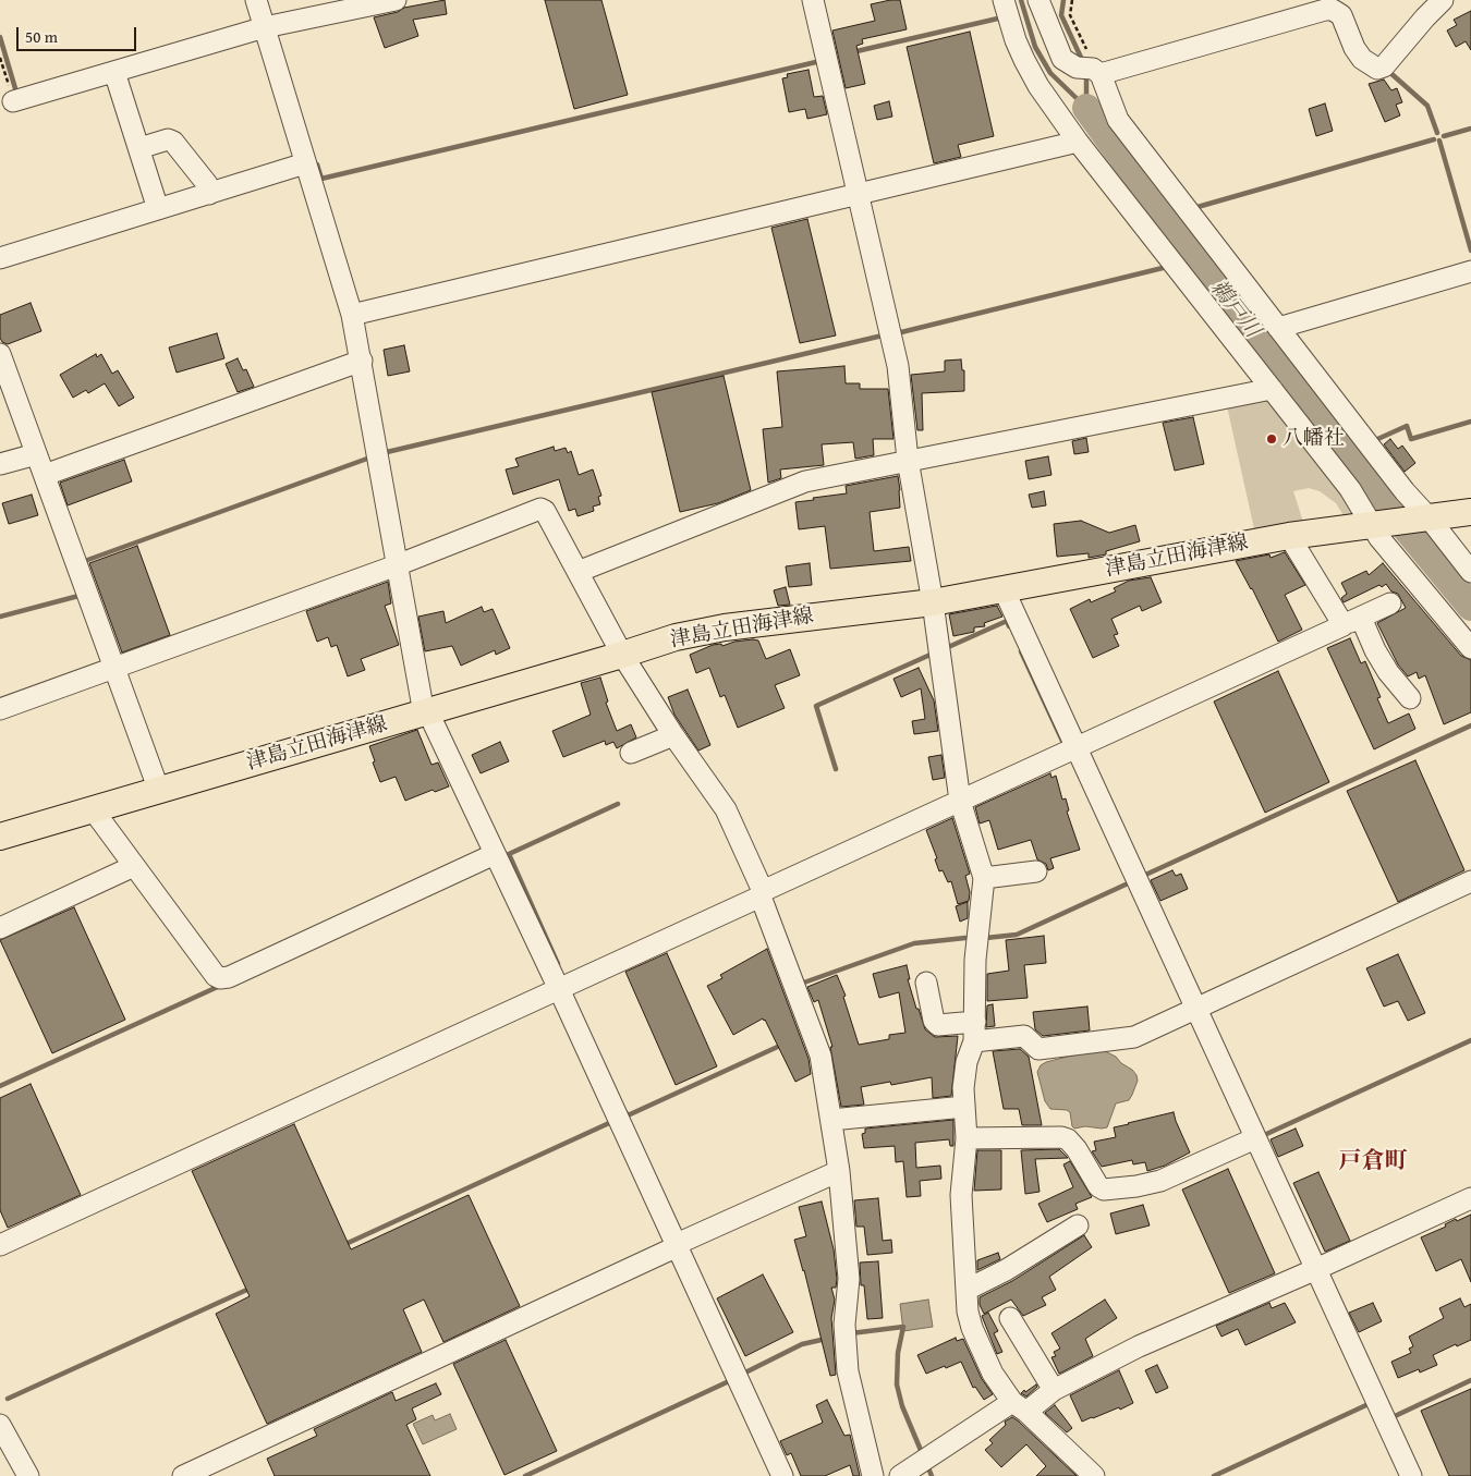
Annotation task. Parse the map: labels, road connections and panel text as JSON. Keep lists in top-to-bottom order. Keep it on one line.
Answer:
{"streets":{"main road":["津島立田海津線"]},"districts":["戸倉町"],"water":["鵜戸川"],"places":["八幡社"],"scale_bar":"50 m"}
